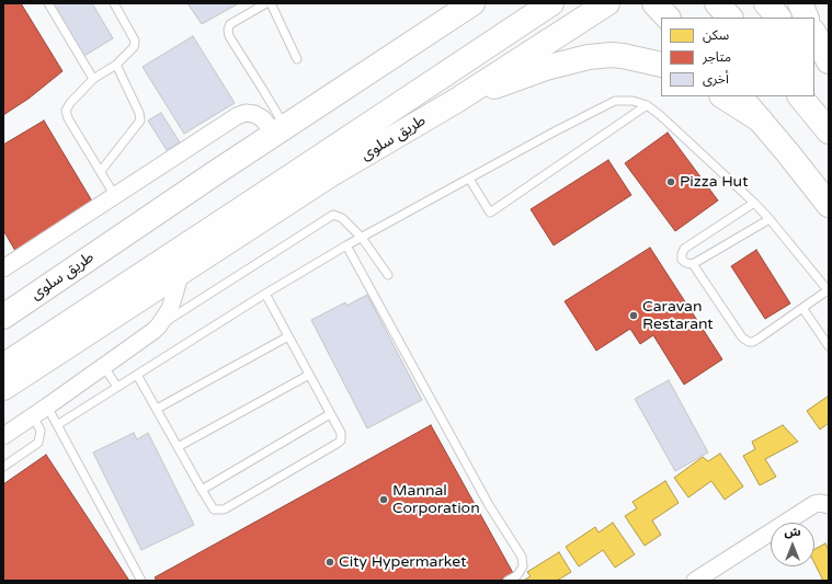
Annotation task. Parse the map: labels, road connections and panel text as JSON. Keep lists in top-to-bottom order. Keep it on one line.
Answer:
{"streets":{"highway":["طريق سلوى"]},"places":["Pizza Hut","Caravan Restarant","Mannal Corporation","City Hypermarket"],"legend":["سكن","متاجر","أخرى"],"north":"top"}
